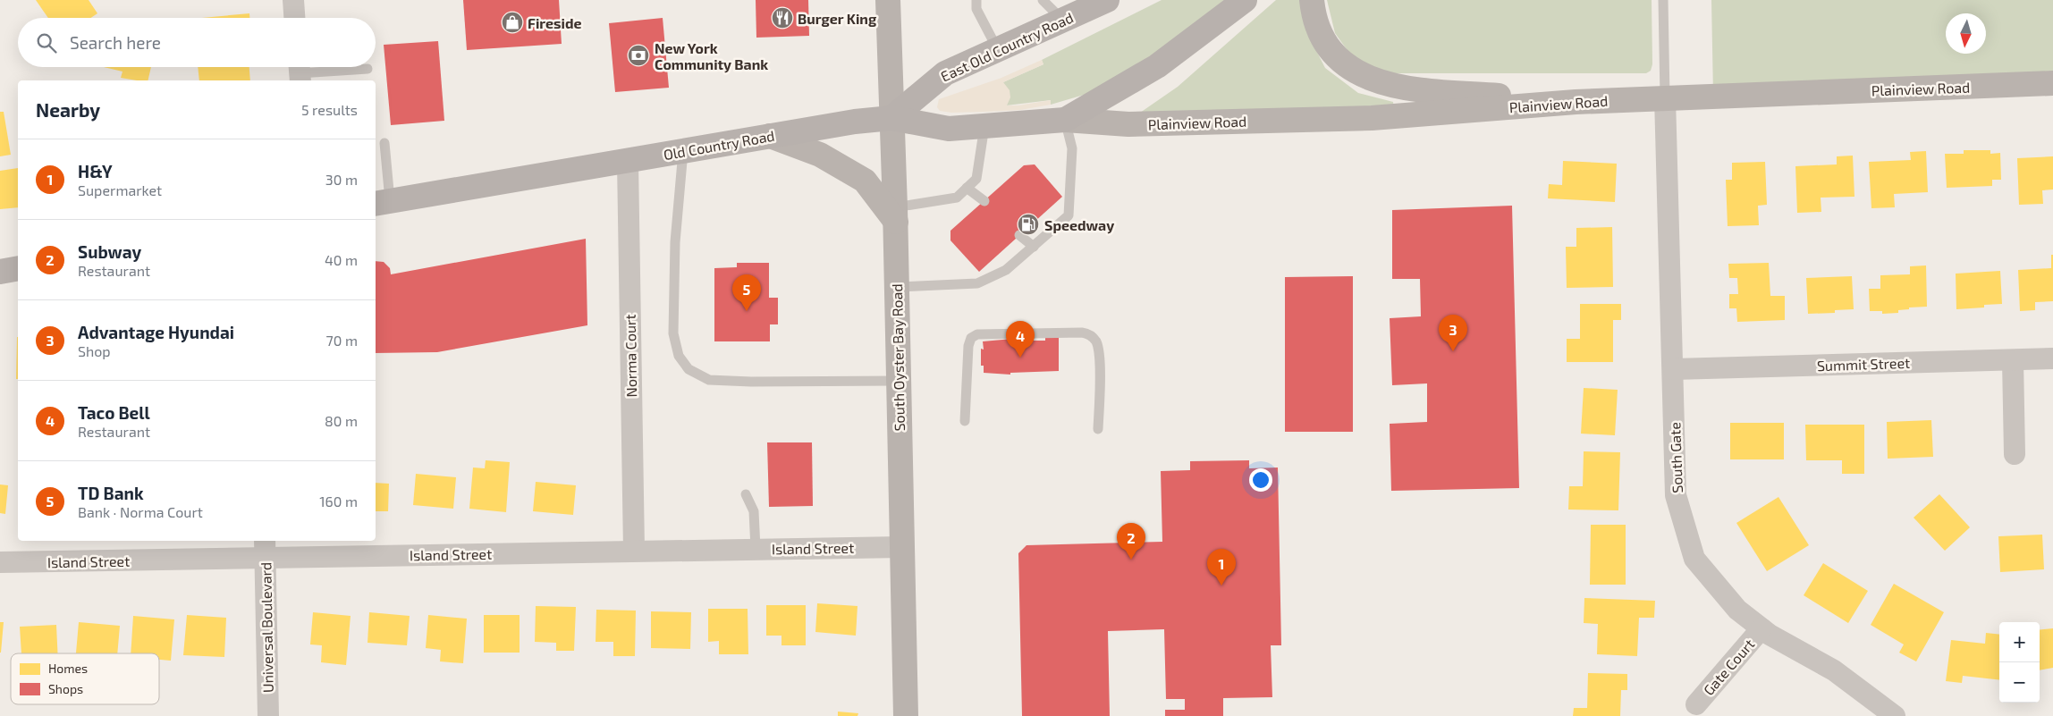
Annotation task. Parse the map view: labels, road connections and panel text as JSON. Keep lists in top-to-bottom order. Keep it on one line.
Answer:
{"streets":{"main road":["East Old Country Road","Plainview Road","Old Country Road","South Oyster Bay Road"],"street":["Norma Court","Summit Street","South Gate","Island Street","Universal Boulevard","Gate Court"]},"crossings":[["East Old Country Road","Old Country Road"],["East Old Country Road","South Oyster Bay Road"],["Plainview Road","Old Country Road"],["Plainview Road","South Gate"],["Old Country Road","Norma Court"],["Old Country Road","South Oyster Bay Road"],["Norma Court","Island Street"],["South Oyster Bay Road","Island Street"],["Summit Street","South Gate"],["South Gate","Gate Court"],["Island Street","Universal Boulevard"]],"places":{"restaurant":["Burger King"],"shop":["Fireside"],"bank":["New York Community Bank"],"fuel station":["Speedway"]},"legend":["Homes","Shops"],"north":"bottom","page":{"search":"Search here","heading":["Nearby","5 results"],"list":[{"mark":"1","name":"H&Y","note":"Supermarket","value":"30 m"},{"mark":"2","name":"Subway","note":"Restaurant","value":"40 m"},{"mark":"3","name":"Advantage Hyundai","note":"Shop","value":"70 m"},{"mark":"4","name":"Taco Bell","note":"Restaurant","value":"80 m"},{"mark":"5","name":"TD Bank","note":"Bank · Norma Court","value":"160 m"}],"pins":["5","3","4","2","1"],"map_buttons":["+","−"]}}
